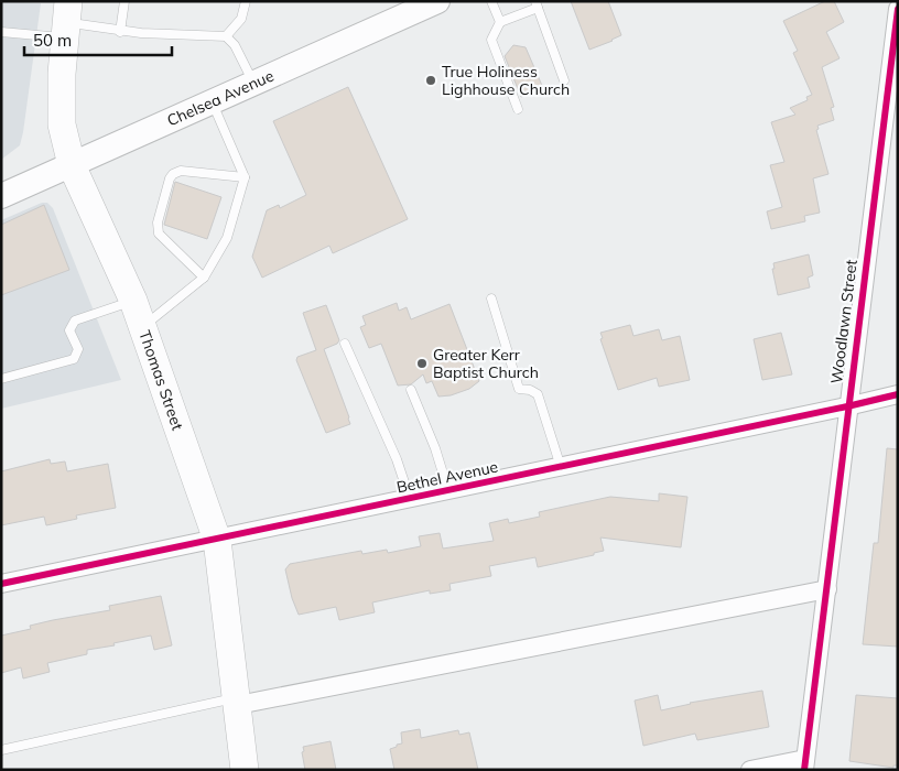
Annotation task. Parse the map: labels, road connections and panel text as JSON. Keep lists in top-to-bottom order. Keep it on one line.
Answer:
{"streets":{"main road":["Chelsea Avenue","Thomas Street"],"street":["Woodlawn Street","Bethel Avenue"]},"crossings":[["Chelsea Avenue","Thomas Street"],["Woodlawn Street","Bethel Avenue"],["Thomas Street","Bethel Avenue"]],"places":["True Holiness Lighhouse Church","Greater Kerr Baptist Church"],"scale_bar":"50 m"}
